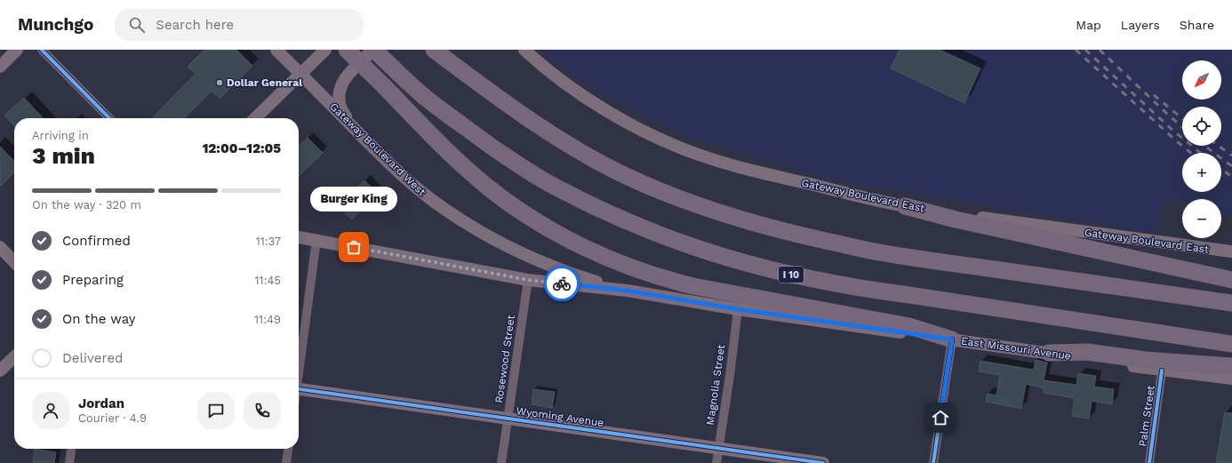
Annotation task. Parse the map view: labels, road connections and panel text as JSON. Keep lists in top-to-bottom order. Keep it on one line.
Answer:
{"streets":{"highway":["I 10"],"main road":["Gateway Boulevard West","Gateway Boulevard East","East Missouri Avenue","Wyoming Avenue"],"street":["Rosewood Street","Magnolia Street","Palm Street"]},"crossings":[["Gateway Boulevard West","East Missouri Avenue"],["East Missouri Avenue","Rosewood Street"],["East Missouri Avenue","Magnolia Street"],["East Missouri Avenue","Palm Street"],["Rosewood Street","Wyoming Avenue"],["Magnolia Street","Wyoming Avenue"]],"places":["Dollar General","Burger King"],"north":"bottom left","page":{"header":"Munchgo","search":"Search here","nav":["Map","Layers","Share"],"map_buttons":["+","−"],"heading":["3 min","Arriving in","12:00–12:05"],"panel":["Jordan","Courier · 4.9"],"bar":"On the way · 320 m","bubble":"Burger King","list":[["Confirmed","11:37"],["Preparing","11:45"],["On the way","11:49"],"Delivered"]}}
